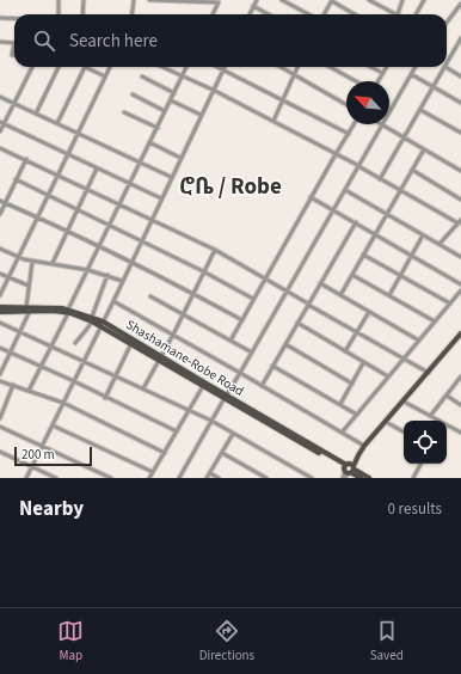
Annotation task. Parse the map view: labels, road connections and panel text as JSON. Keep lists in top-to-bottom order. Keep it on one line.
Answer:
{"streets":{"main road":["Shashamane-Robe Road"]},"districts":["ሮቤ / Robe"],"scale_bar":"200 m","north":"top left","page":{"search":"Search here","scale":"200 m","heading":["Nearby","0 results"],"nav":["Map","Directions","Saved"]}}
